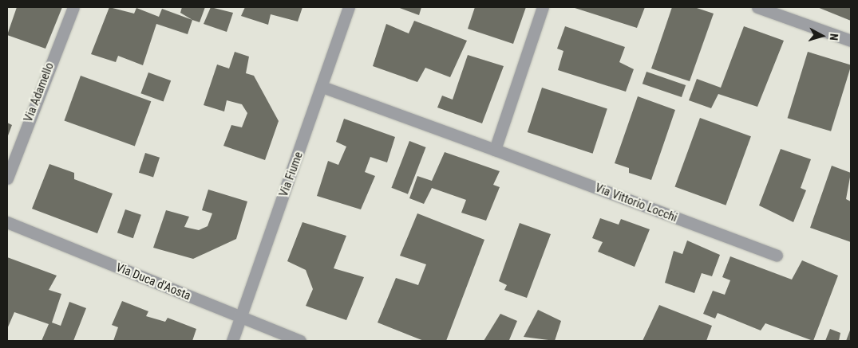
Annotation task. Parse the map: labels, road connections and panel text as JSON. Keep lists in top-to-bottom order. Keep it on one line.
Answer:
{"streets":{"street":["Via Adamello","Via Fiume","Via Vittorio Locchi","Via Duca d'Aosta"]},"crossings":[["Via Fiume","Via Vittorio Locchi"],["Via Fiume","Via Duca d'Aosta"]],"north":"right"}
